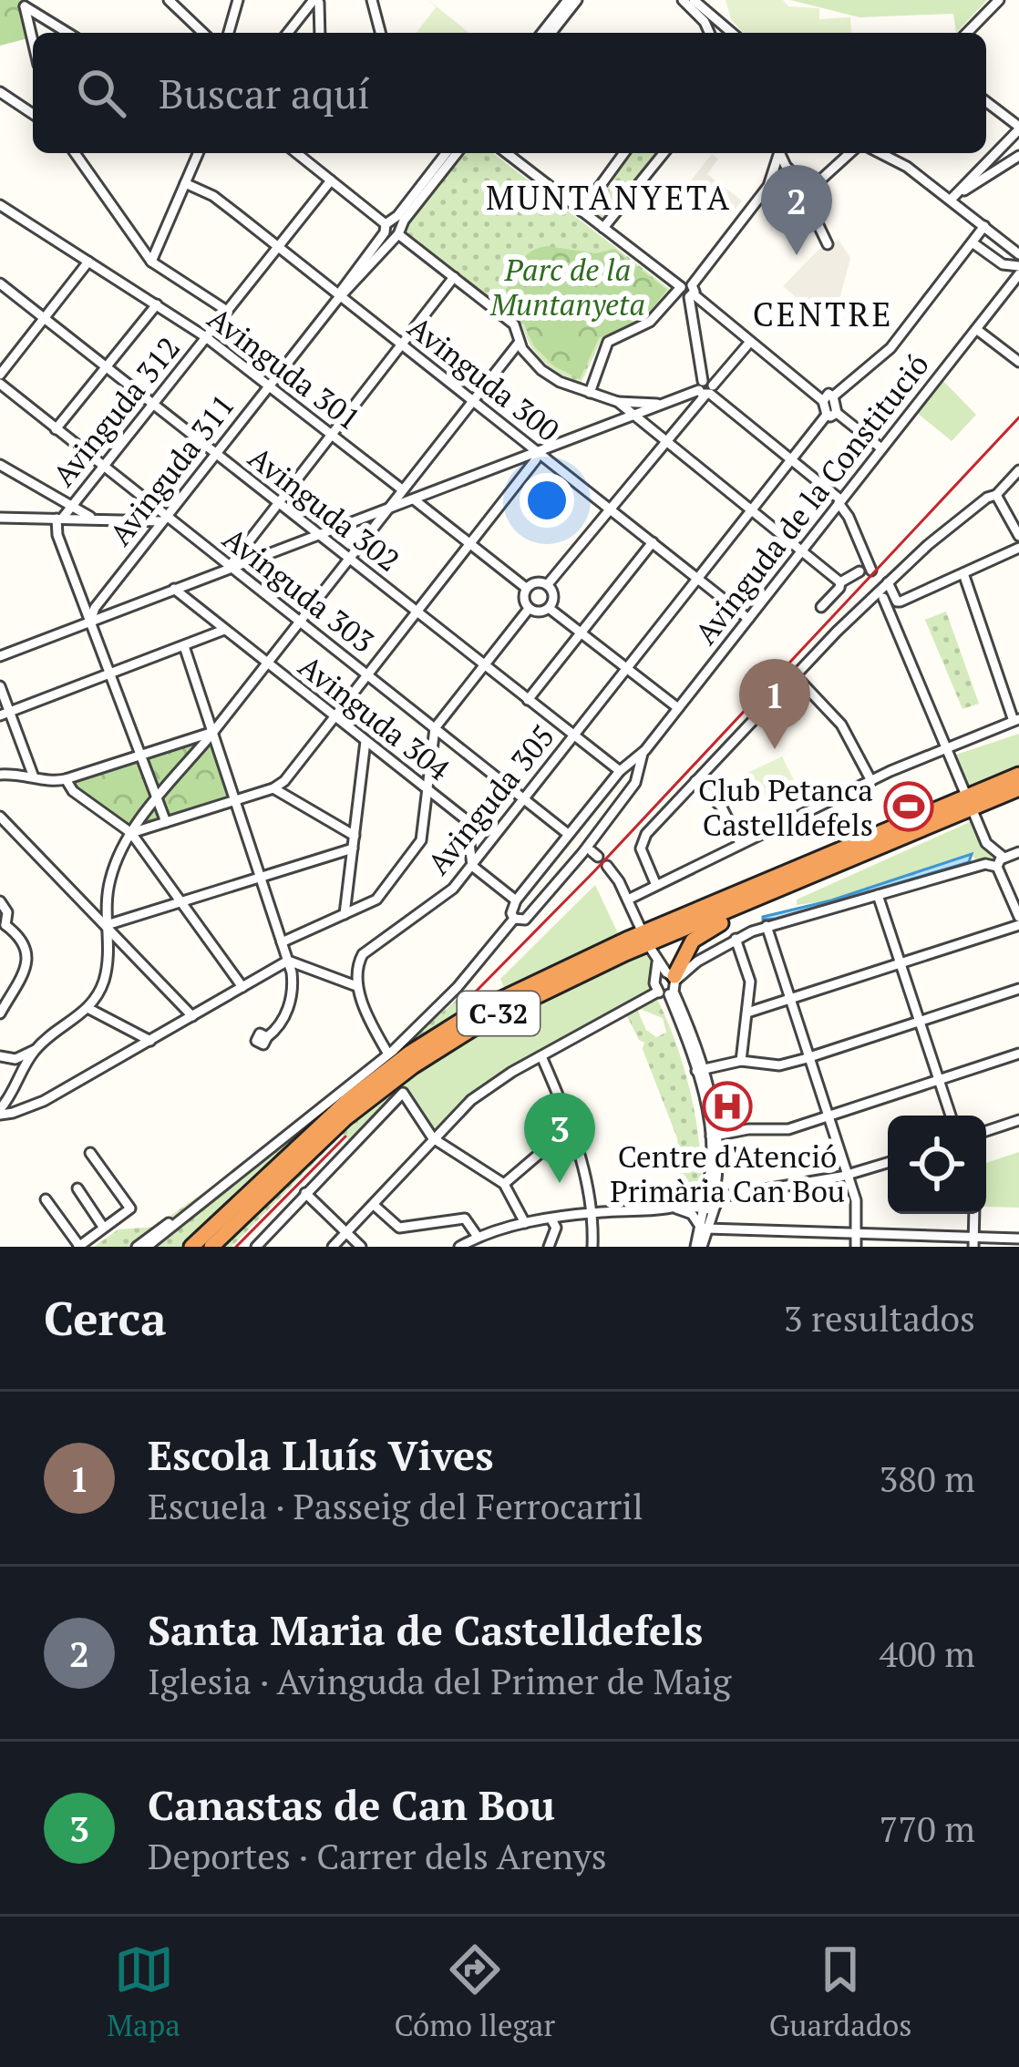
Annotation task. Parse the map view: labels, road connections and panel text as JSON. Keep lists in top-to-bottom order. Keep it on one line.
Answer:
{"streets":{"highway":["C-32"],"street":["Avinguda 301","Avinguda 300","Avinguda 312","Avinguda 311","Avinguda de la Constitució","Avinguda 302","Avinguda 303","Avinguda 304","Avinguda 305"]},"crossings":[["Avinguda 301","Avinguda 312"],["Avinguda 301","Avinguda 311"],["Avinguda 300","Avinguda 312"],["Avinguda 300","Avinguda 311"],["Avinguda 300","Avinguda de la Constitució"],["Avinguda 300","Avinguda 305"],["Avinguda 312","Avinguda 302"],["Avinguda 312","Avinguda 303"],["Avinguda 311","Avinguda 302"],["Avinguda 311","Avinguda 303"],["Avinguda de la Constitució","Avinguda 302"],["Avinguda de la Constitució","Avinguda 303"],["Avinguda 302","Avinguda 305"],["Avinguda 303","Avinguda 305"],["Avinguda 304","Avinguda 305"]],"districts":["MUNTANYETA","CENTRE"],"parks":["Parc de la Muntanyeta"],"places":{"sports":["Club Petanca Castelldefels"],"hospital":["Centre d'Atenció Primària Can Bou"]},"page":{"search":"Buscar aquí","pins":["2","1","3"],"heading":["Cerca","3 resultados"],"list":[{"mark":"1","name":"Escola Lluís Vives","note":"Escuela · Passeig del Ferrocarril","value":"380 m"},{"mark":"2","name":"Santa Maria de Castelldefels","note":"Iglesia · Avinguda del Primer de Maig","value":"400 m"},{"mark":"3","name":"Canastas de Can Bou","note":"Deportes · Carrer dels Arenys","value":"770 m"}],"nav":["Mapa","Cómo llegar","Guardados"]}}
